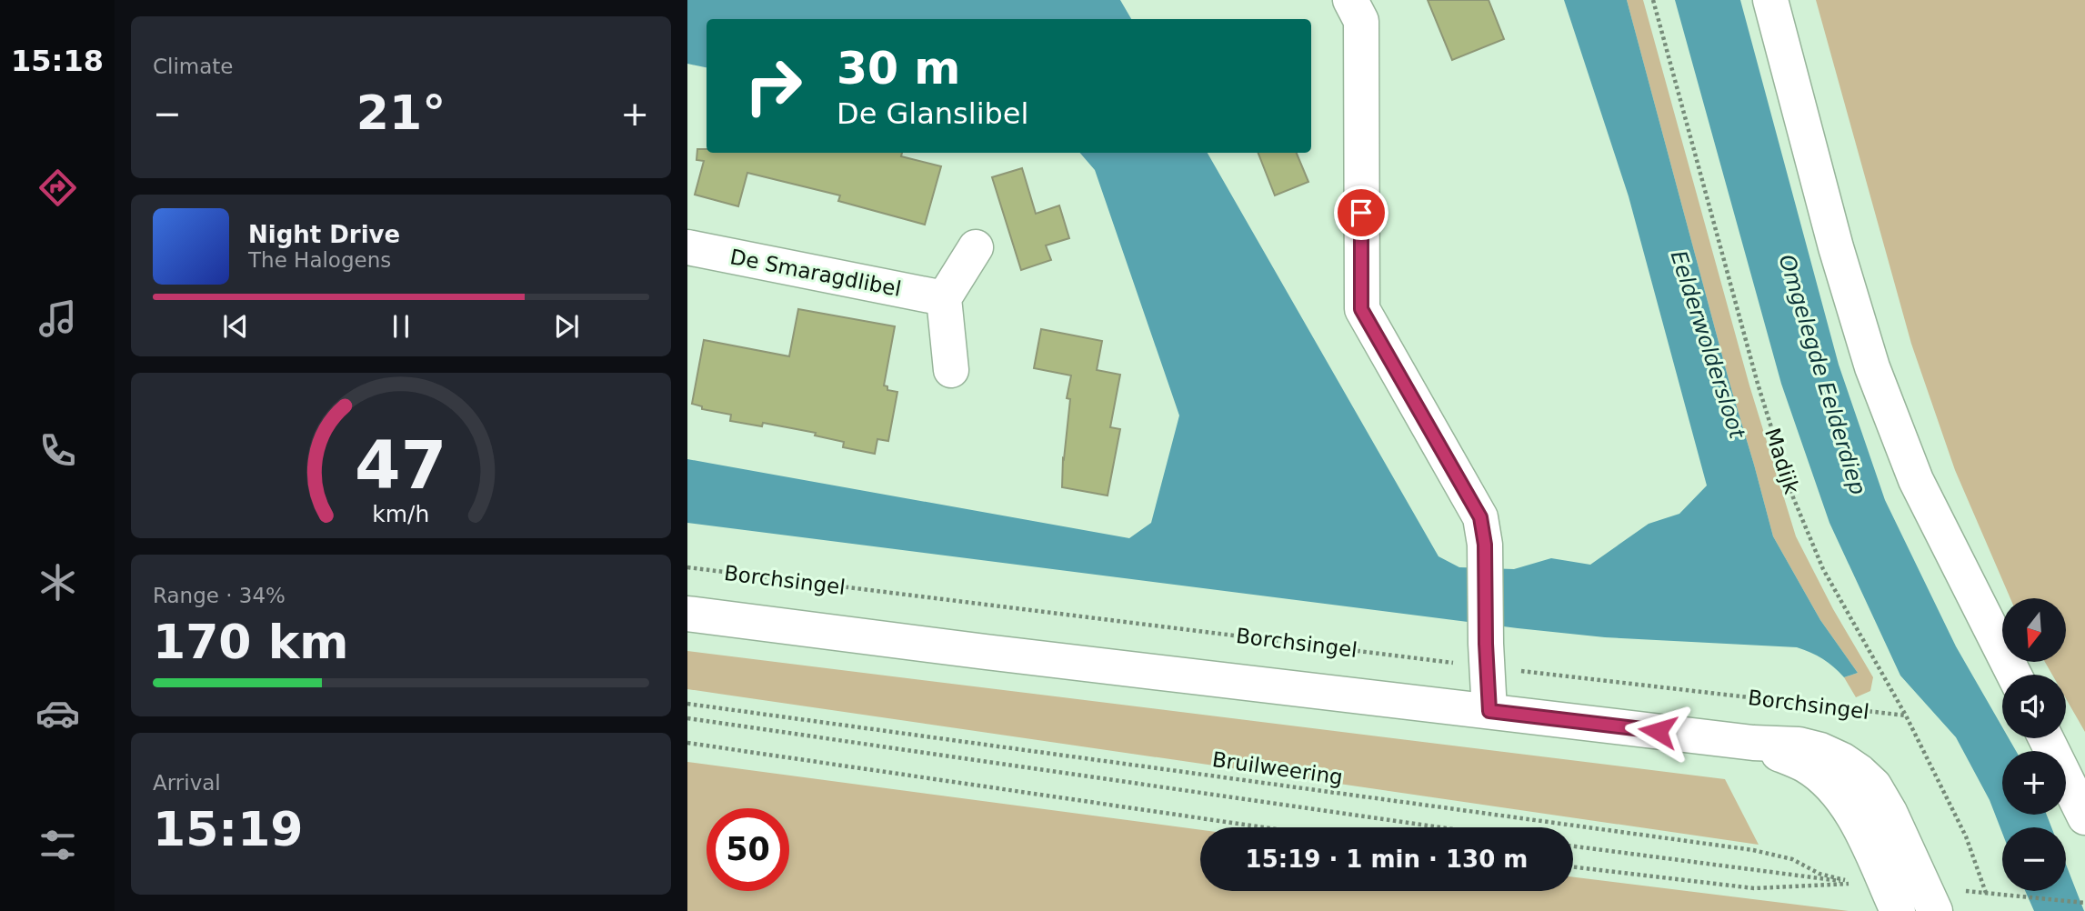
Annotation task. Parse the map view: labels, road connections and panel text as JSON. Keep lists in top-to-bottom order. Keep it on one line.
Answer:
{"streets":{"street":["De Smaragdlibel","Borchsingel"],"path":["Madijk","Bruilweering"]},"crossings":[["Madijk","Borchsingel"]],"water":["Eelderwoldersloot","Omgelegde Eelderdiep"],"north":"bottom","page":{"tabs":"15:18","tile":["Climate",["Range · 34%","170 km"],["Arrival","15:19"]],"turn":["30 m","De Glanslibel"],"heat":["−","21°","+"],"song":["Night Drive","The Halogens"],"map_buttons":["+","−"],"limit":"50","trip":"15:19 · 1 min · 130 m","gauge":["47","km/h"]}}
